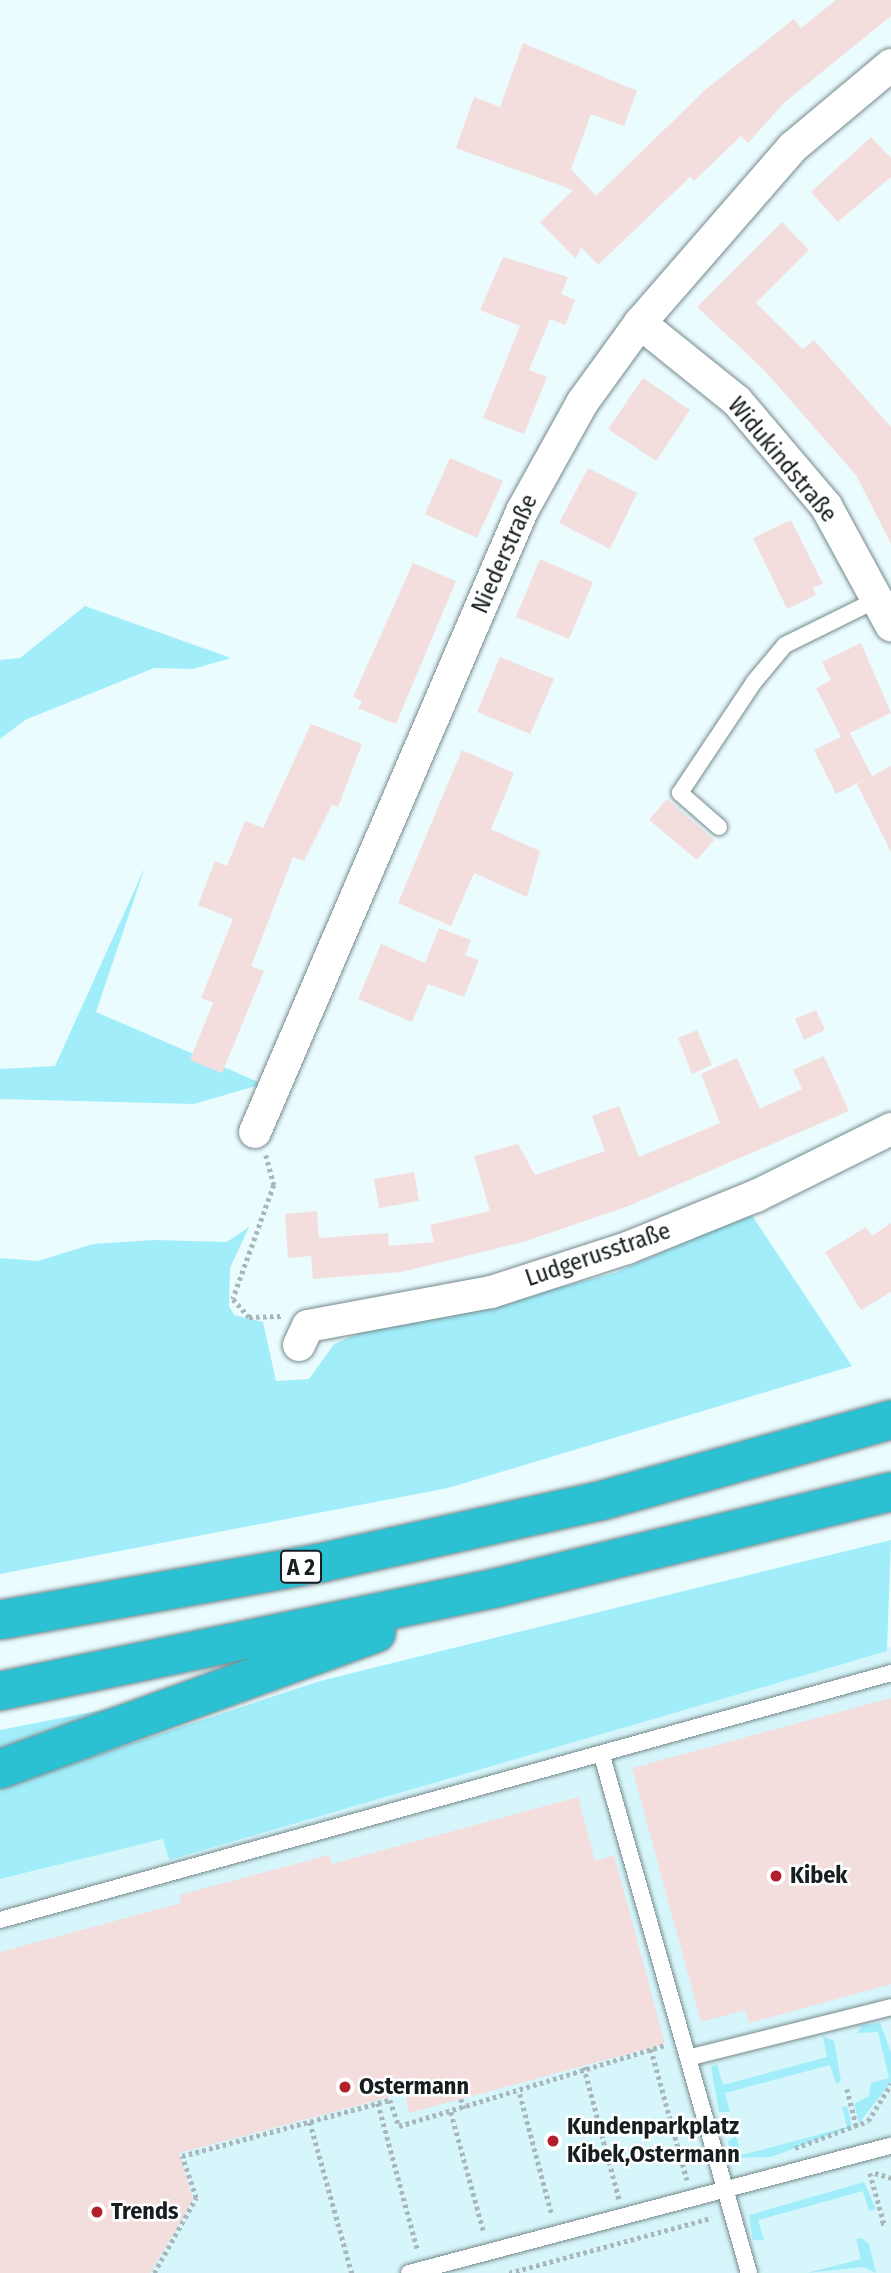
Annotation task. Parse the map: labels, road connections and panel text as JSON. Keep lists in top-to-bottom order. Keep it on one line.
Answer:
{"streets":{"highway":["A 2"],"street":["Widukindstraße","Niederstraße","Ludgerusstraße"]},"crossings":[["Widukindstraße","Niederstraße"]],"places":["Kibek","Ostermann","Kundenparkplatz Kibek,Ostermann","Trends"]}
